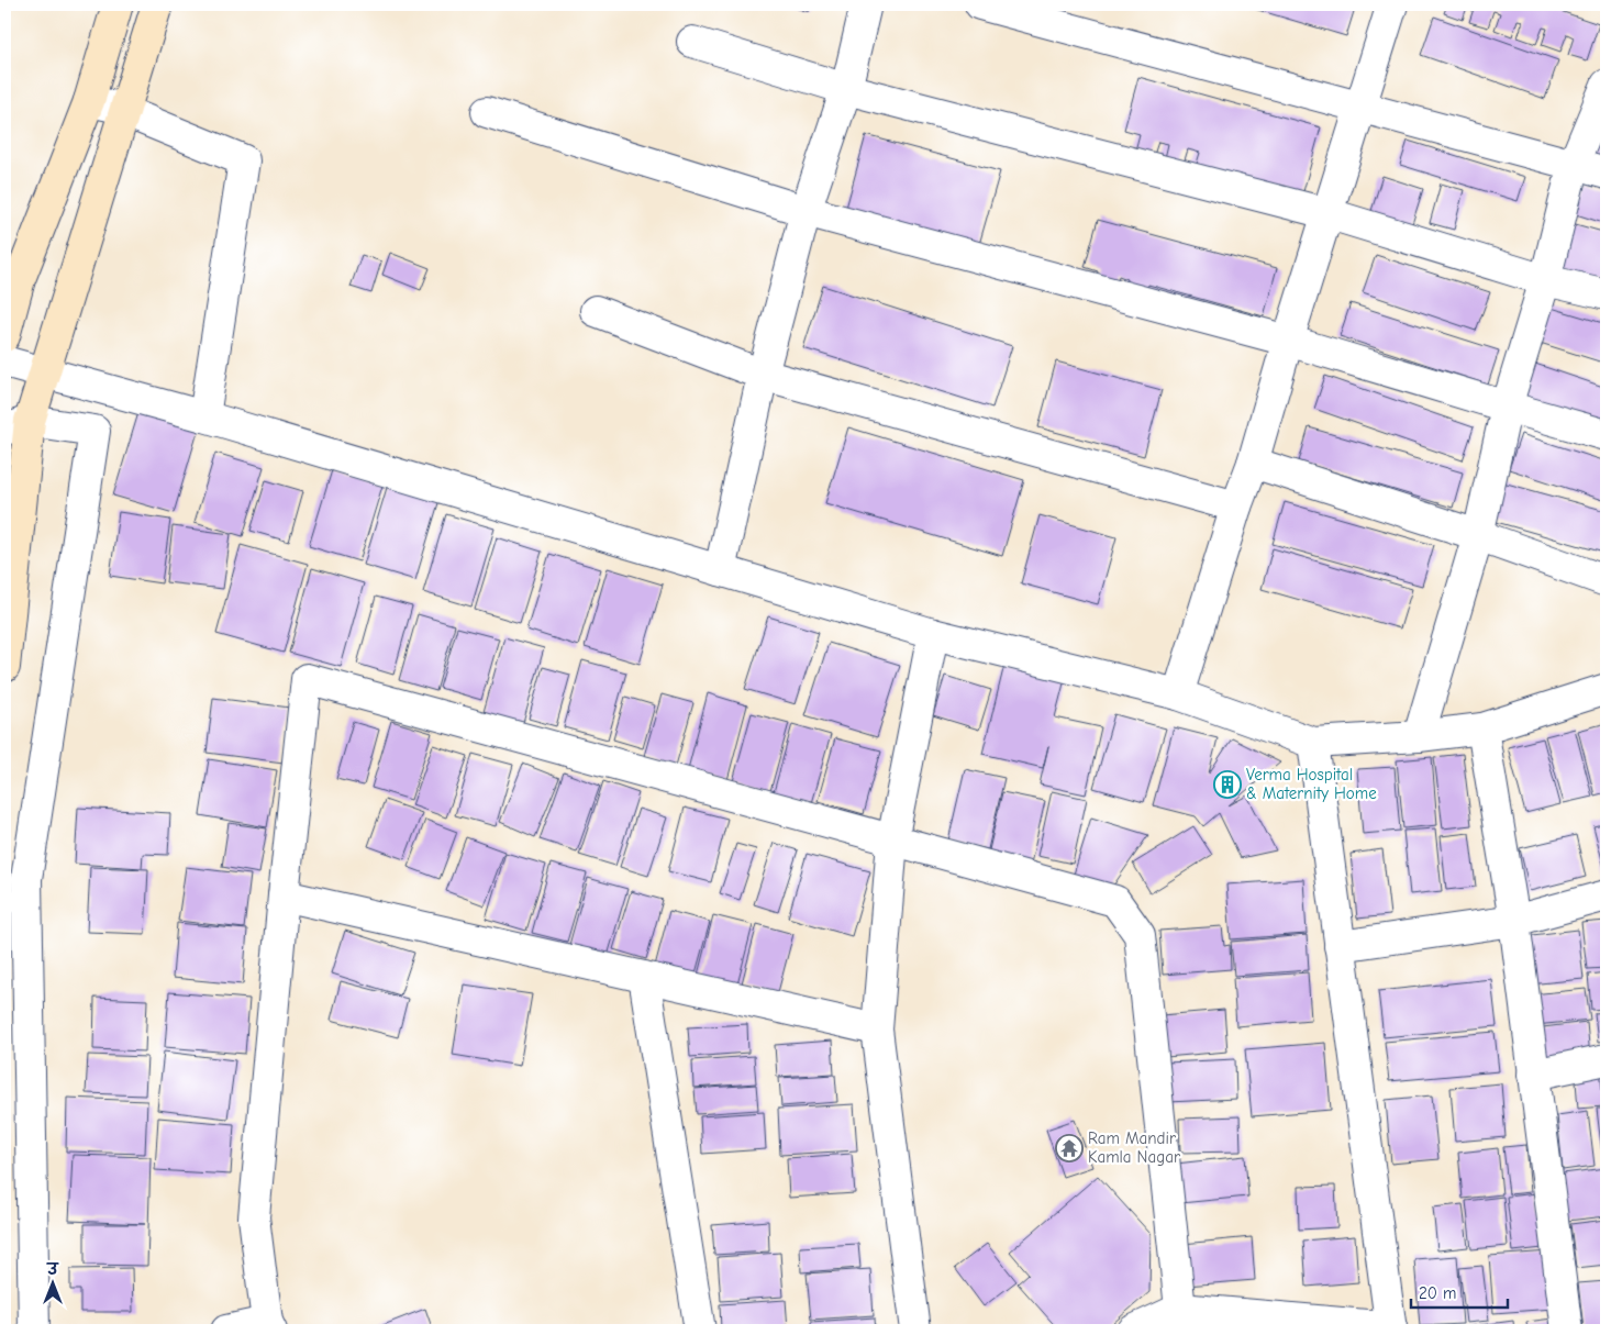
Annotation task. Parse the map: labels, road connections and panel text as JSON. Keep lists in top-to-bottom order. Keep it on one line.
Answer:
{"places":{"building":["Verma Hospital & Maternity Home"],"temple":["Ram Mandir Kamla Nagar"]},"scale_bar":"20 m","north":"top"}
